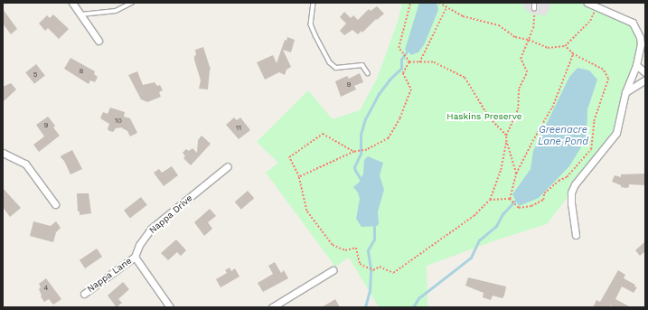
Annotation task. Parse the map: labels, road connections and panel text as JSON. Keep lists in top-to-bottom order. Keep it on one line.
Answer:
{"streets":{"street":["Nappa Drive","Nappa Lane"]},"crossings":[["Nappa Drive","Nappa Lane"]],"water":["Greenacre Lane Pond"],"parks":["Haskins Preserve"],"house_numbers":["8","5","9","10","9","11","4"]}
